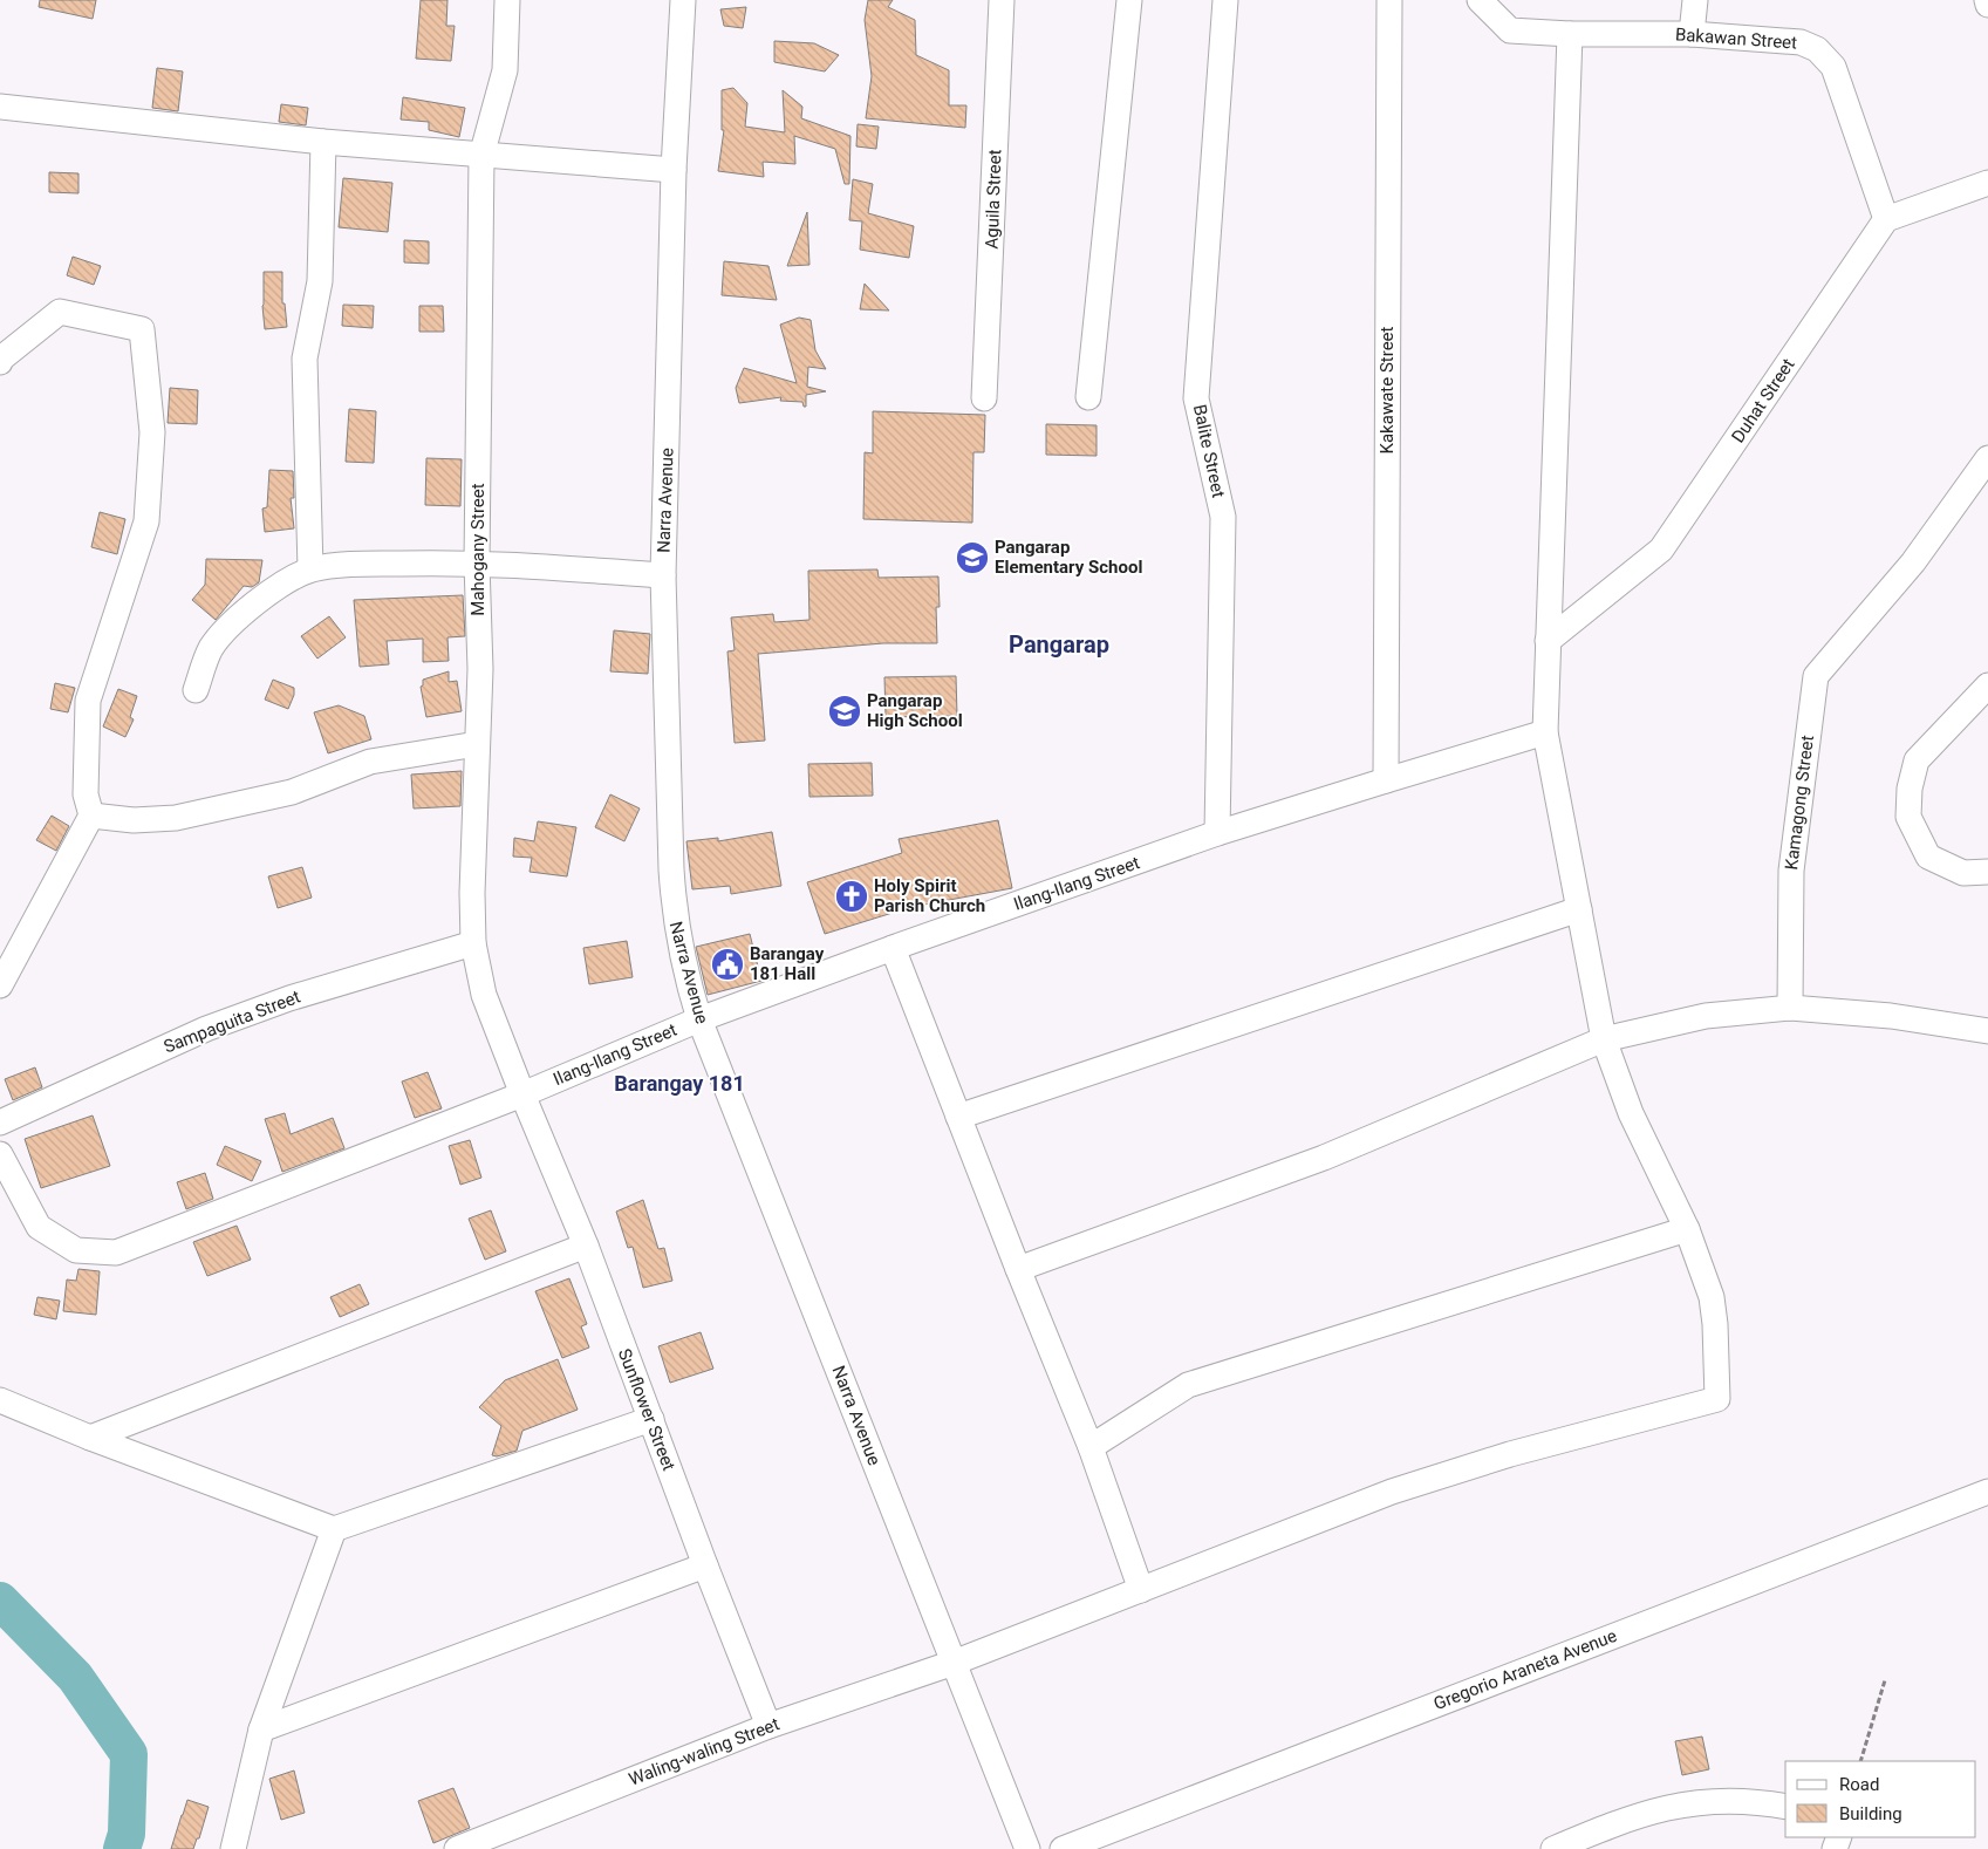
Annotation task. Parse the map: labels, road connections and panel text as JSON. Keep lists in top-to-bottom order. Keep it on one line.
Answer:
{"streets":{"street":["Bakawan Street","Aguila Street","Kakawate Street","Duhat Street","Balite Street","Narra Avenue","Mahogany Street","Kamagong Street","Ilang-Ilang Street","Sampaguita Street","Sunflower Street","Gregorio Araneta Avenue","Waling-waling Street"]},"crossings":[["Bakawan Street","Duhat Street"],["Kakawate Street","Ilang-Ilang Street"],["Balite Street","Ilang-Ilang Street"],["Narra Avenue","Ilang-Ilang Street"],["Narra Avenue","Waling-waling Street"],["Mahogany Street","Ilang-Ilang Street"],["Mahogany Street","Sampaguita Street"],["Mahogany Street","Sunflower Street"],["Ilang-Ilang Street","Sunflower Street"],["Sunflower Street","Waling-waling Street"]],"districts":["Pangarap","Barangay 181"],"places":{"school or university":["Pangarap Elementary School","Pangarap High School"],"church":["Holy Spirit Parish Church"],"public building":["Barangay 181 Hall"]},"legend":["Road","Building"]}
